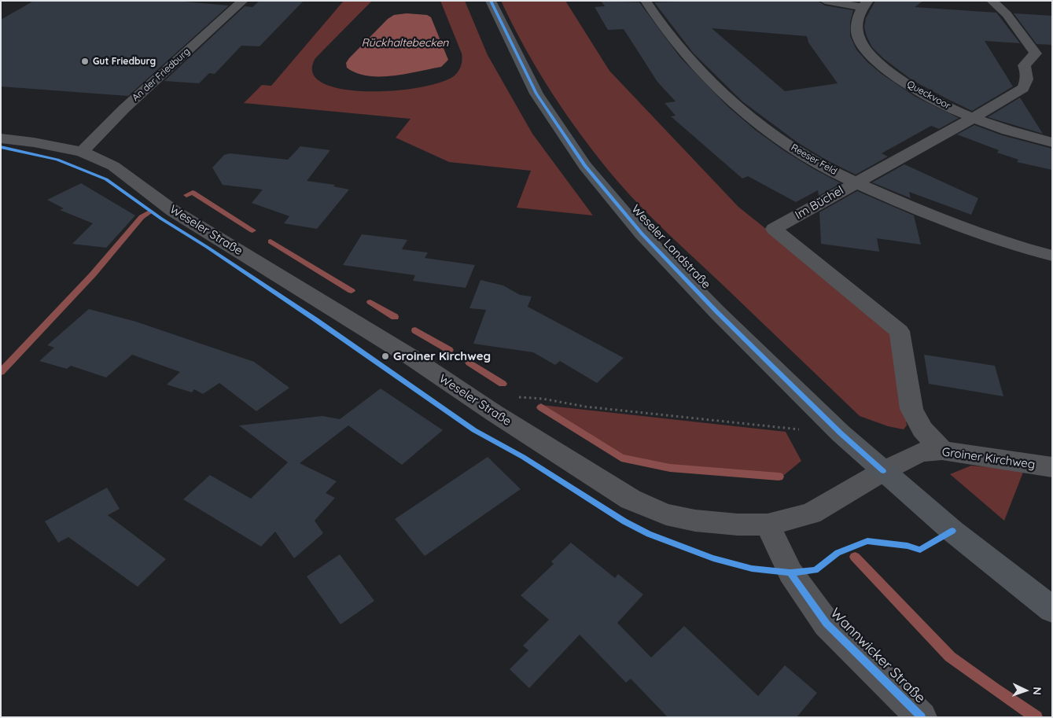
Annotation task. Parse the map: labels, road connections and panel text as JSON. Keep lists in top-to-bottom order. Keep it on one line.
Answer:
{"streets":{"main road":["Weseler Landstraße"],"street":["An der Friedburg","Queckvoor","Reeser Feld","Im Büchel","Weseler Straße","Groiner Kirchweg","Wannwicker Straße"]},"crossings":[["An der Friedburg","Weseler Straße"],["Queckvoor","Im Büchel"],["Reeser Feld","Im Büchel"],["Im Büchel","Groiner Kirchweg"],["Weseler Straße","Weseler Landstraße"],["Weseler Straße","Groiner Kirchweg"],["Weseler Straße","Wannwicker Straße"],["Weseler Landstraße","Groiner Kirchweg"]],"water":["Rückhaltebecken"],"places":["Gut Friedburg","Groiner Kirchweg"],"north":"right"}
